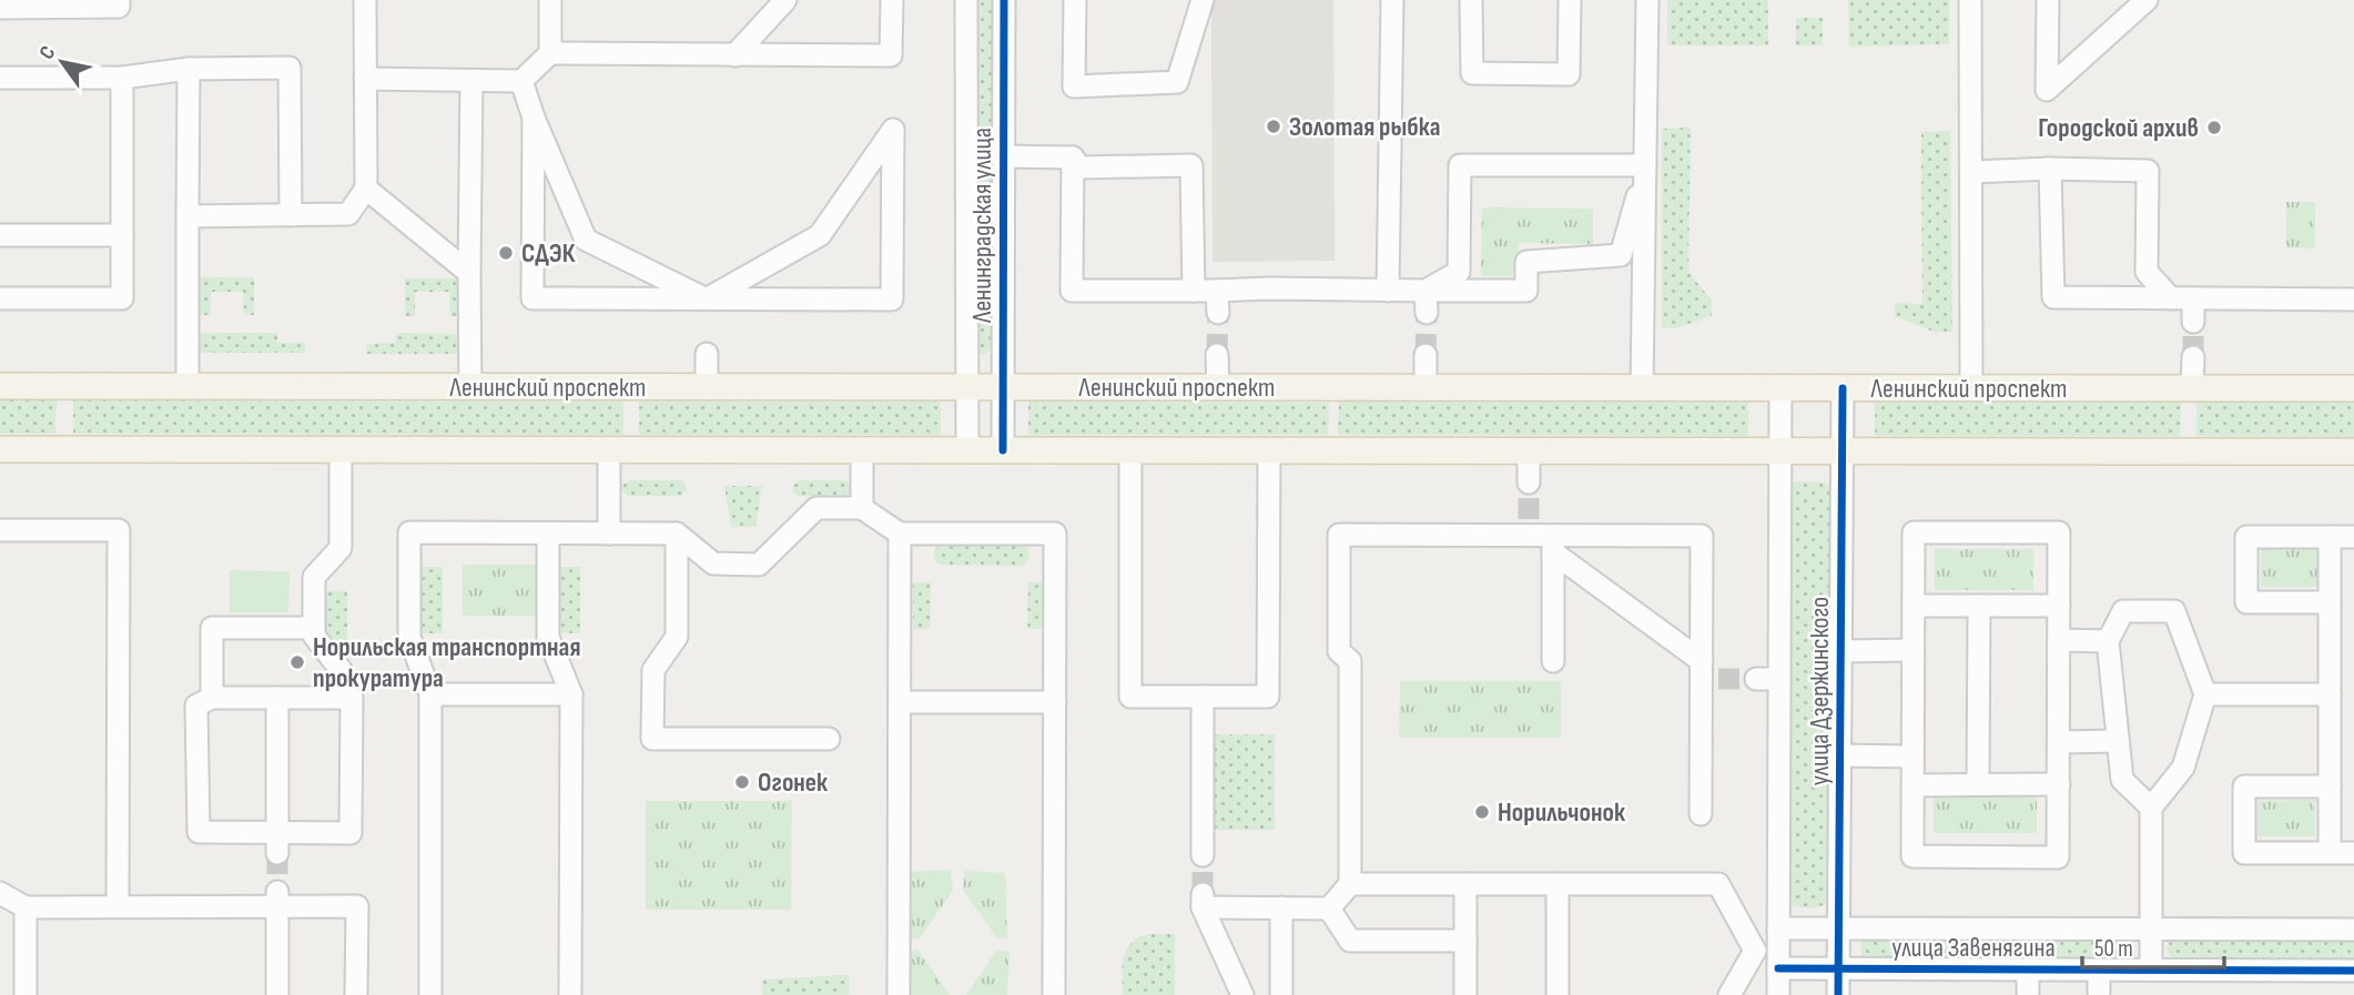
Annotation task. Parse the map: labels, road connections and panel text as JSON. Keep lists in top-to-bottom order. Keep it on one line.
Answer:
{"streets":{"main road":["Ленинский проспект"],"street":["Ленинградская улица","улица Дзержинского","улица Завенягина"]},"crossings":[["Ленинградская улица","Ленинский проспект"],["Ленинский проспект","улица Дзержинского"],["улица Дзержинского","улица Завенягина"]],"places":["Золотая рыбка","Городской архив","СДЭК","Норильская транспортная прокуратура","Огонек","Норильчонок"],"scale_bar":"50 m","north":"top left"}
